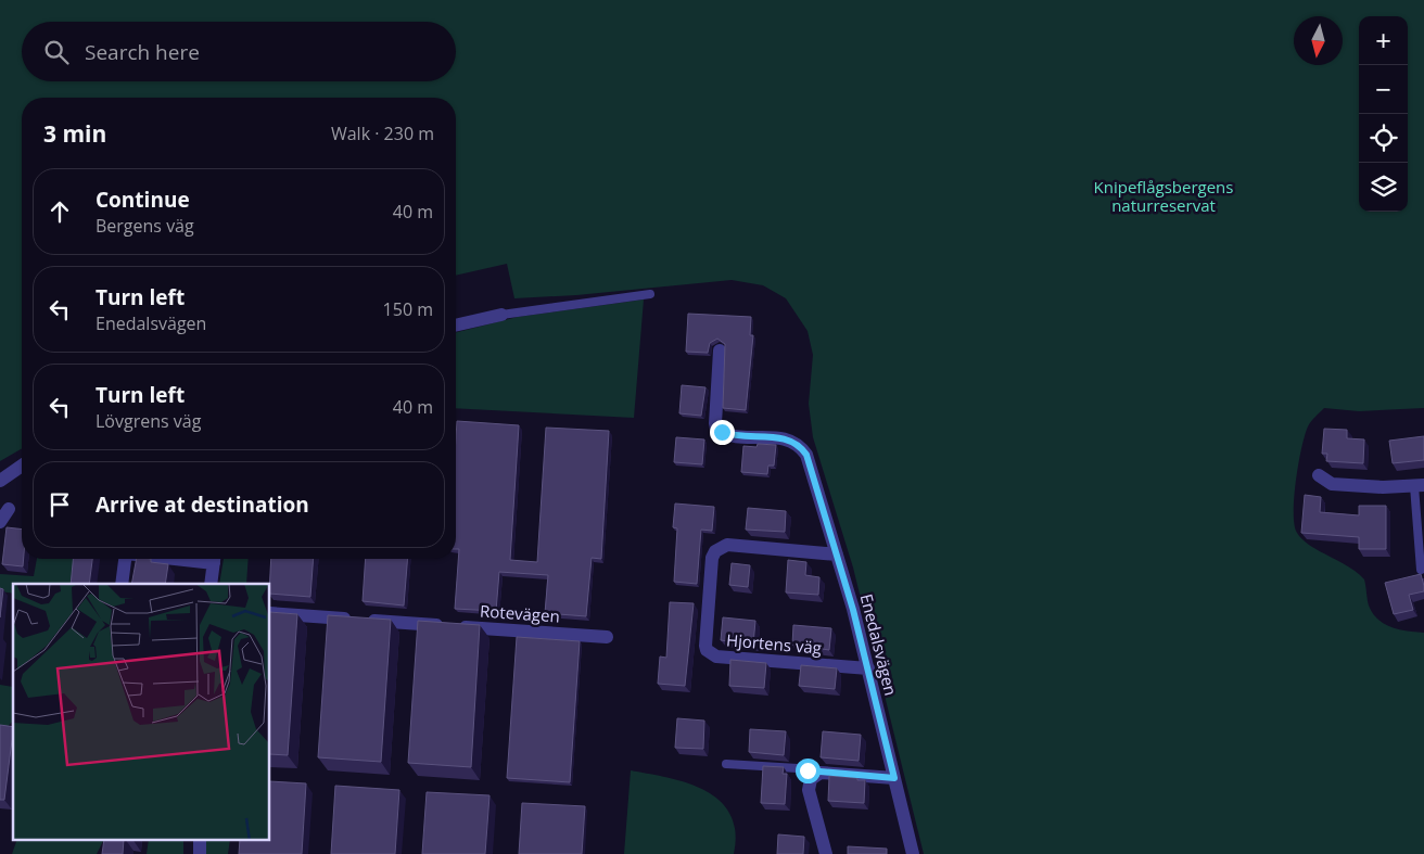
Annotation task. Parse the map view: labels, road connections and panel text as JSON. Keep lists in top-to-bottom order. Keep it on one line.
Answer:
{"streets":{"street":["Rotevägen","Hjortens väg","Enedalsvägen"]},"crossings":[["Hjortens väg","Enedalsvägen"]],"parks":["Knipeflågsbergens naturreservat"],"north":"bottom","page":{"map_buttons":["+","−"],"search":"Search here","heading":["3 min","Walk · 230 m"],"list":[["Continue","Bergens väg","40 m"],["Turn left","Enedalsvägen","150 m"],["Turn left","Lövgrens väg","40 m"],"Arrive at destination"]}}
